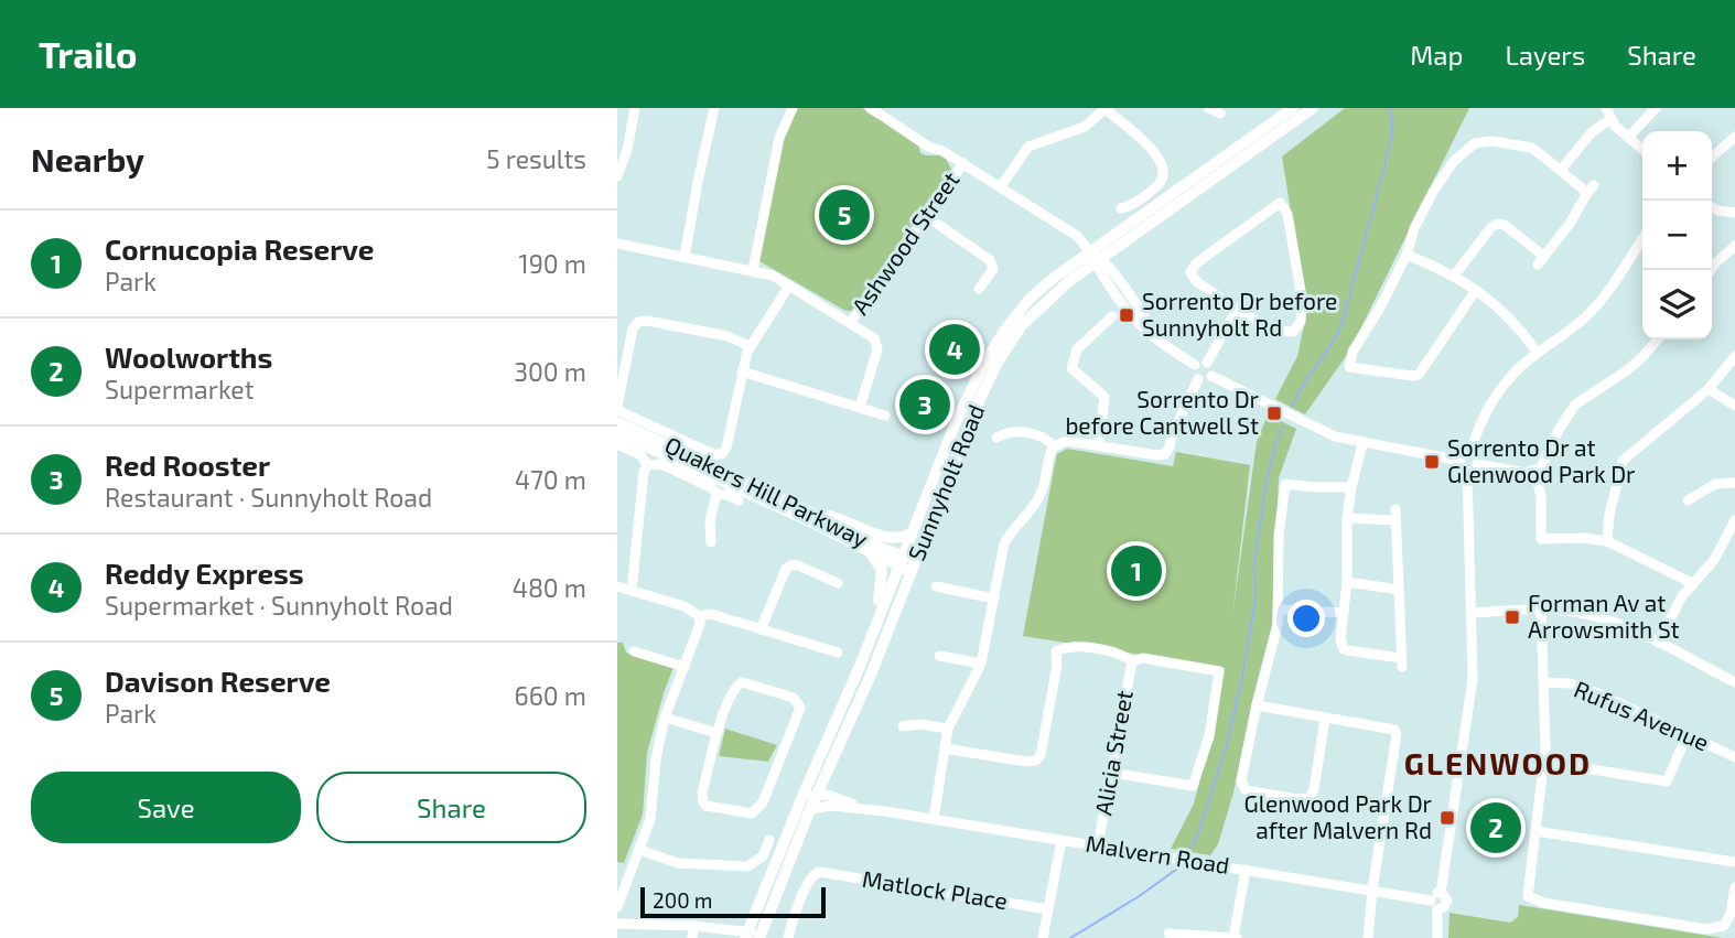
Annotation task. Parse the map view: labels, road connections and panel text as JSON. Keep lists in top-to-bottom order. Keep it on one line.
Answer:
{"streets":{"main road":["Sunnyholt Road","Quakers Hill Parkway"],"street":["Ashwood Street","Rufus Avenue","Alicia Street","Malvern Road","Matlock Place"]},"crossings":[["Sunnyholt Road","Quakers Hill Parkway"],["Sunnyholt Road","Malvern Road"],["Alicia Street","Malvern Road"]],"districts":["GLENWOOD"],"places":{"transit":["Sorrento Dr before Sunnyholt Rd","Sorrento Dr before Cantwell St","Sorrento Dr at Glenwood Park Dr","Forman Av at Arrowsmith St","Glenwood Park Dr after Malvern Rd"]},"scale_bar":"200 m","page":{"header":"Trailo","nav":["Map","Layers","Share"],"heading":["Nearby","5 results"],"map_buttons":["+","−"],"pins":["5","4","3","1","2"],"list":[{"mark":"1","name":"Cornucopia Reserve","note":"Park","value":"190 m"},{"mark":"2","name":"Woolworths","note":"Supermarket","value":"300 m"},{"mark":"3","name":"Red Rooster","note":"Restaurant · Sunnyholt Road","value":"470 m"},{"mark":"4","name":"Reddy Express","note":"Supermarket · Sunnyholt Road","value":"480 m"},{"mark":"5","name":"Davison Reserve","note":"Park","value":"660 m"}],"buttons":["Save","Share"],"scale":"200 m"}}
